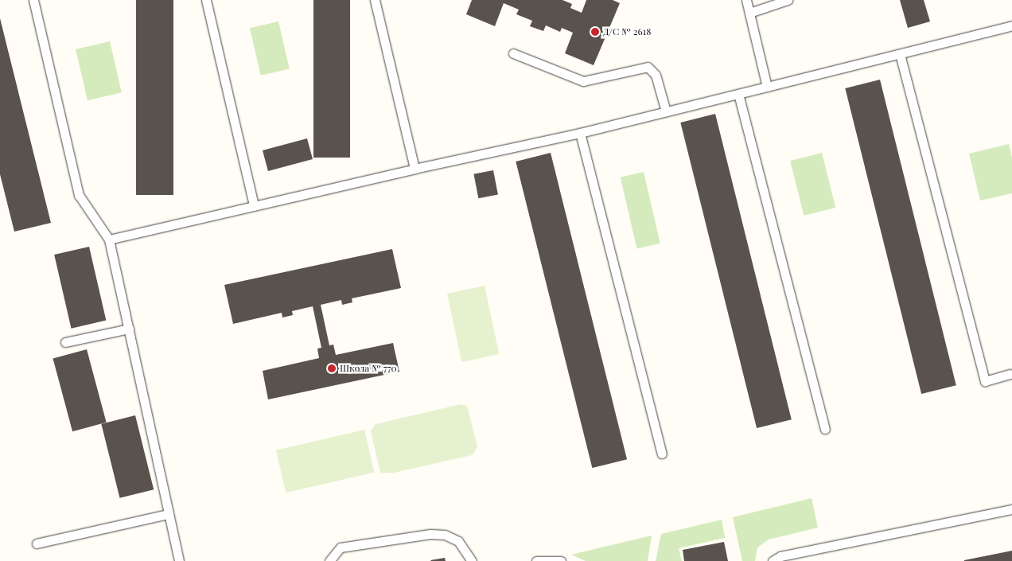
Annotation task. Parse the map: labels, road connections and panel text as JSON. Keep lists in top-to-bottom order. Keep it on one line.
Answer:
{"places":["Д/C № 2618","Школа № 770"]}
